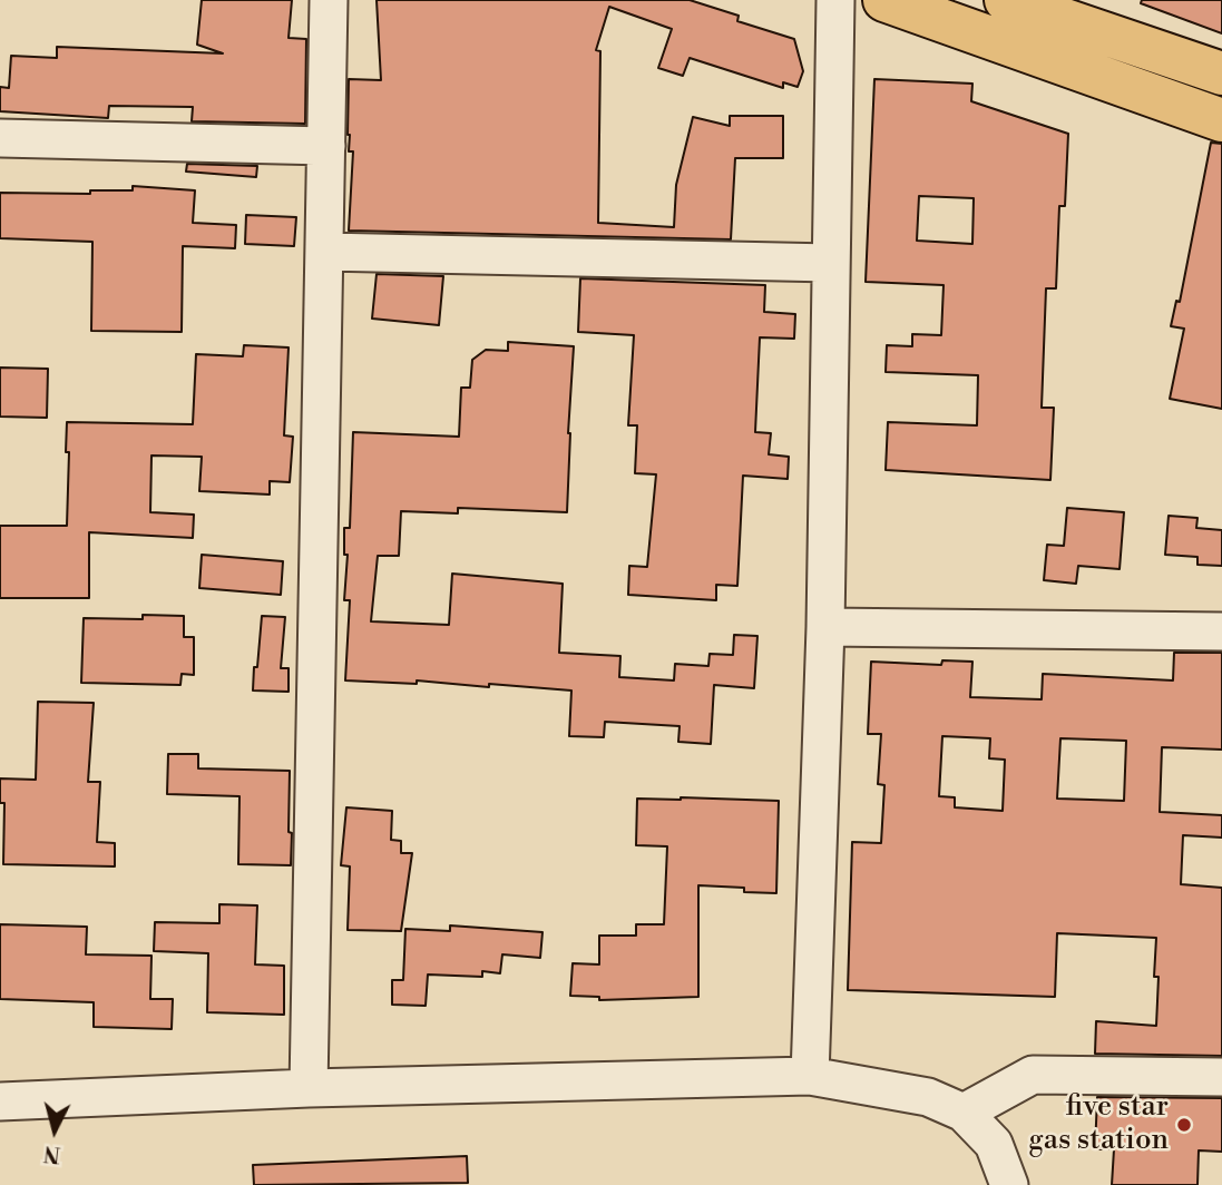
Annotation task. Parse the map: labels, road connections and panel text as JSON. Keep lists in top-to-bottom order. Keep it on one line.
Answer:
{"places":["five star gas station"],"north":"bottom"}
